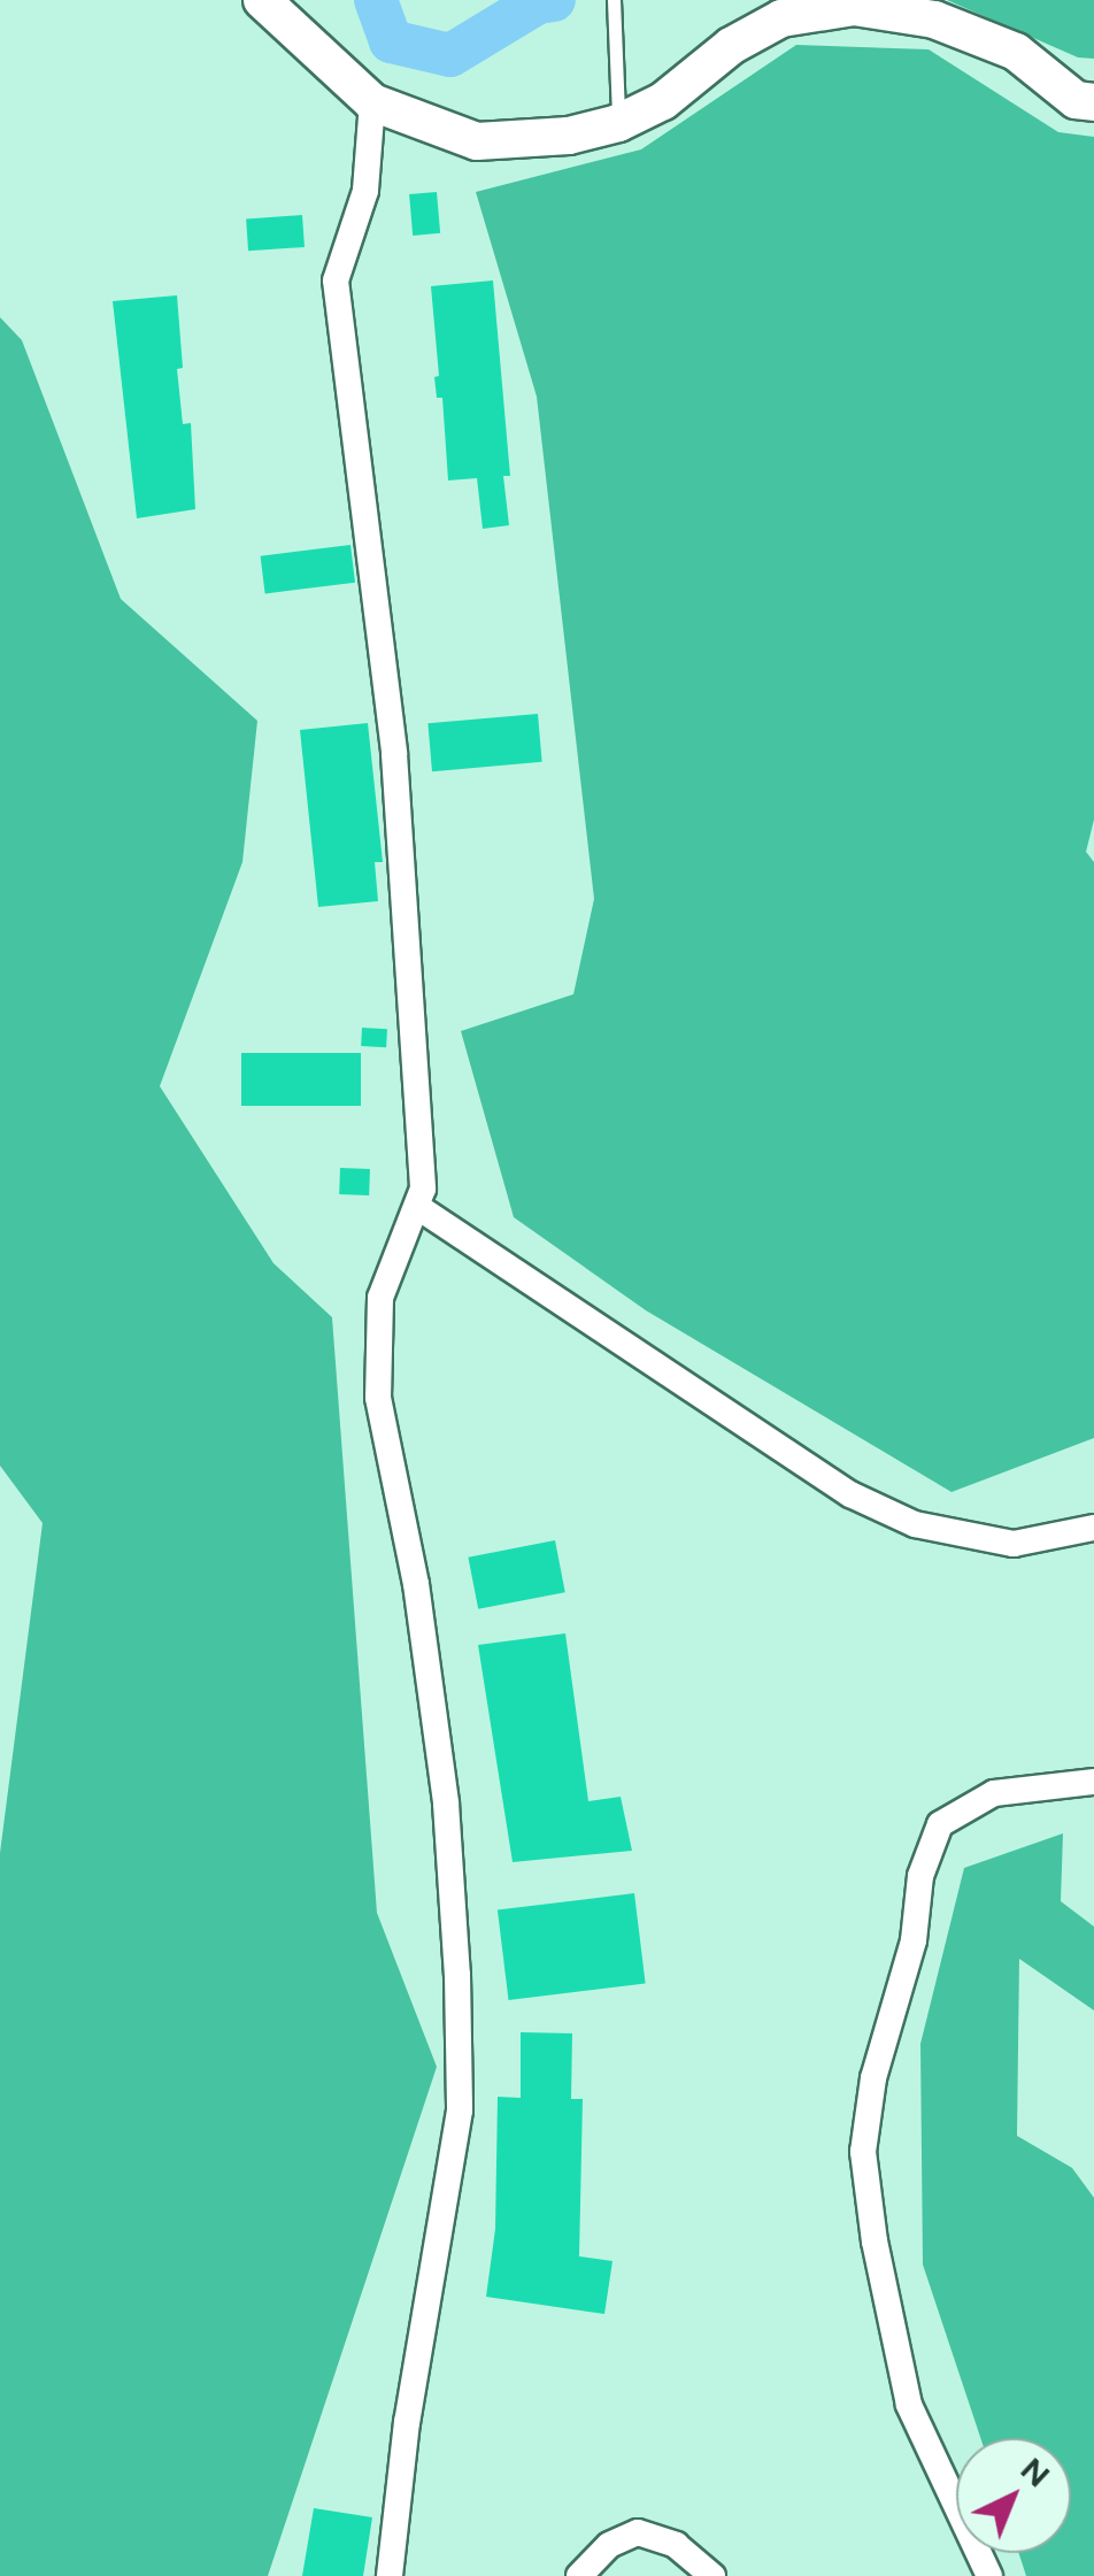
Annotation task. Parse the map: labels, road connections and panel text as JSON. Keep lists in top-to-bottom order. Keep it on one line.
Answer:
{"north":"top right"}
